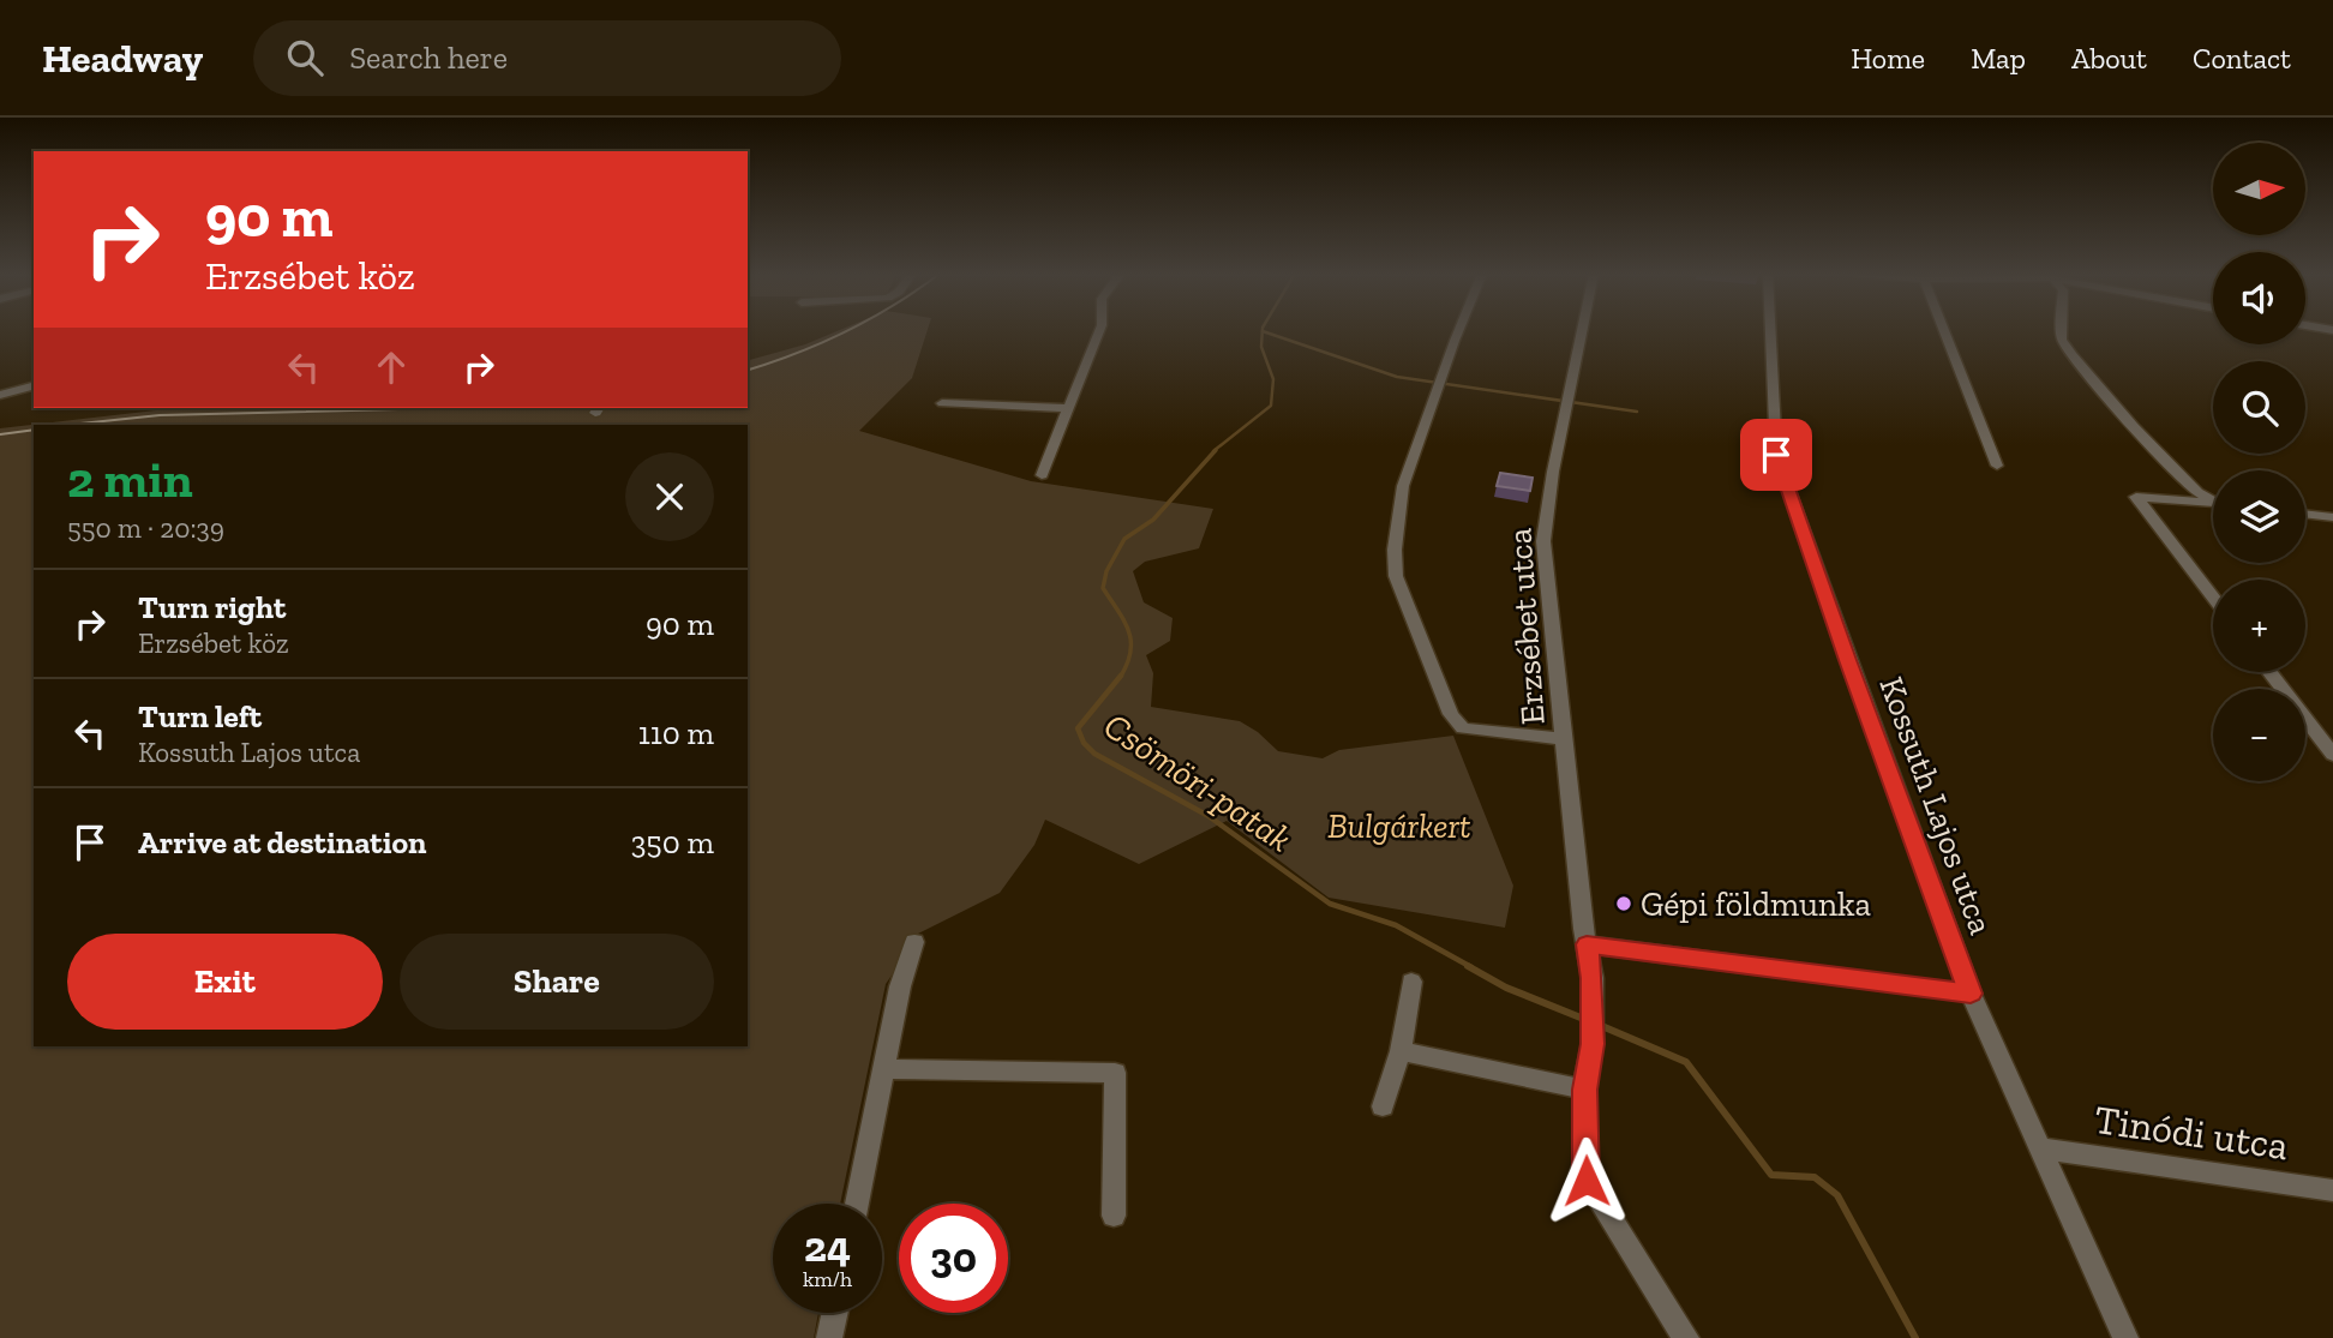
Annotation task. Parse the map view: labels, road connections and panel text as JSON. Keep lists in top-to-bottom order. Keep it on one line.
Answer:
{"streets":{"street":["Erzsébet utca","Kossuth Lajos utca","Tinódi utca"]},"crossings":[["Kossuth Lajos utca","Tinódi utca"]],"water":["Csömöri-patak"],"parks":["Bulgárkert"],"places":["Gépi földmunka"],"north":"right","page":{"header":"Headway","search":"Search here","nav":["Home","Map","About","Contact"],"map_buttons":["+","−"],"turn":["90 m","Erzsébet köz"],"heading":["2 min","550 m · 20:39"],"list":[{"name":"Turn right","note":"Erzsébet köz","value":"90 m"},{"name":"Turn left","note":"Kossuth Lajos utca","value":"110 m"},{"name":"Arrive at destination","value":"350 m"}],"buttons":["Exit","Share"],"speed":"24 km/h","limit":"30"}}
